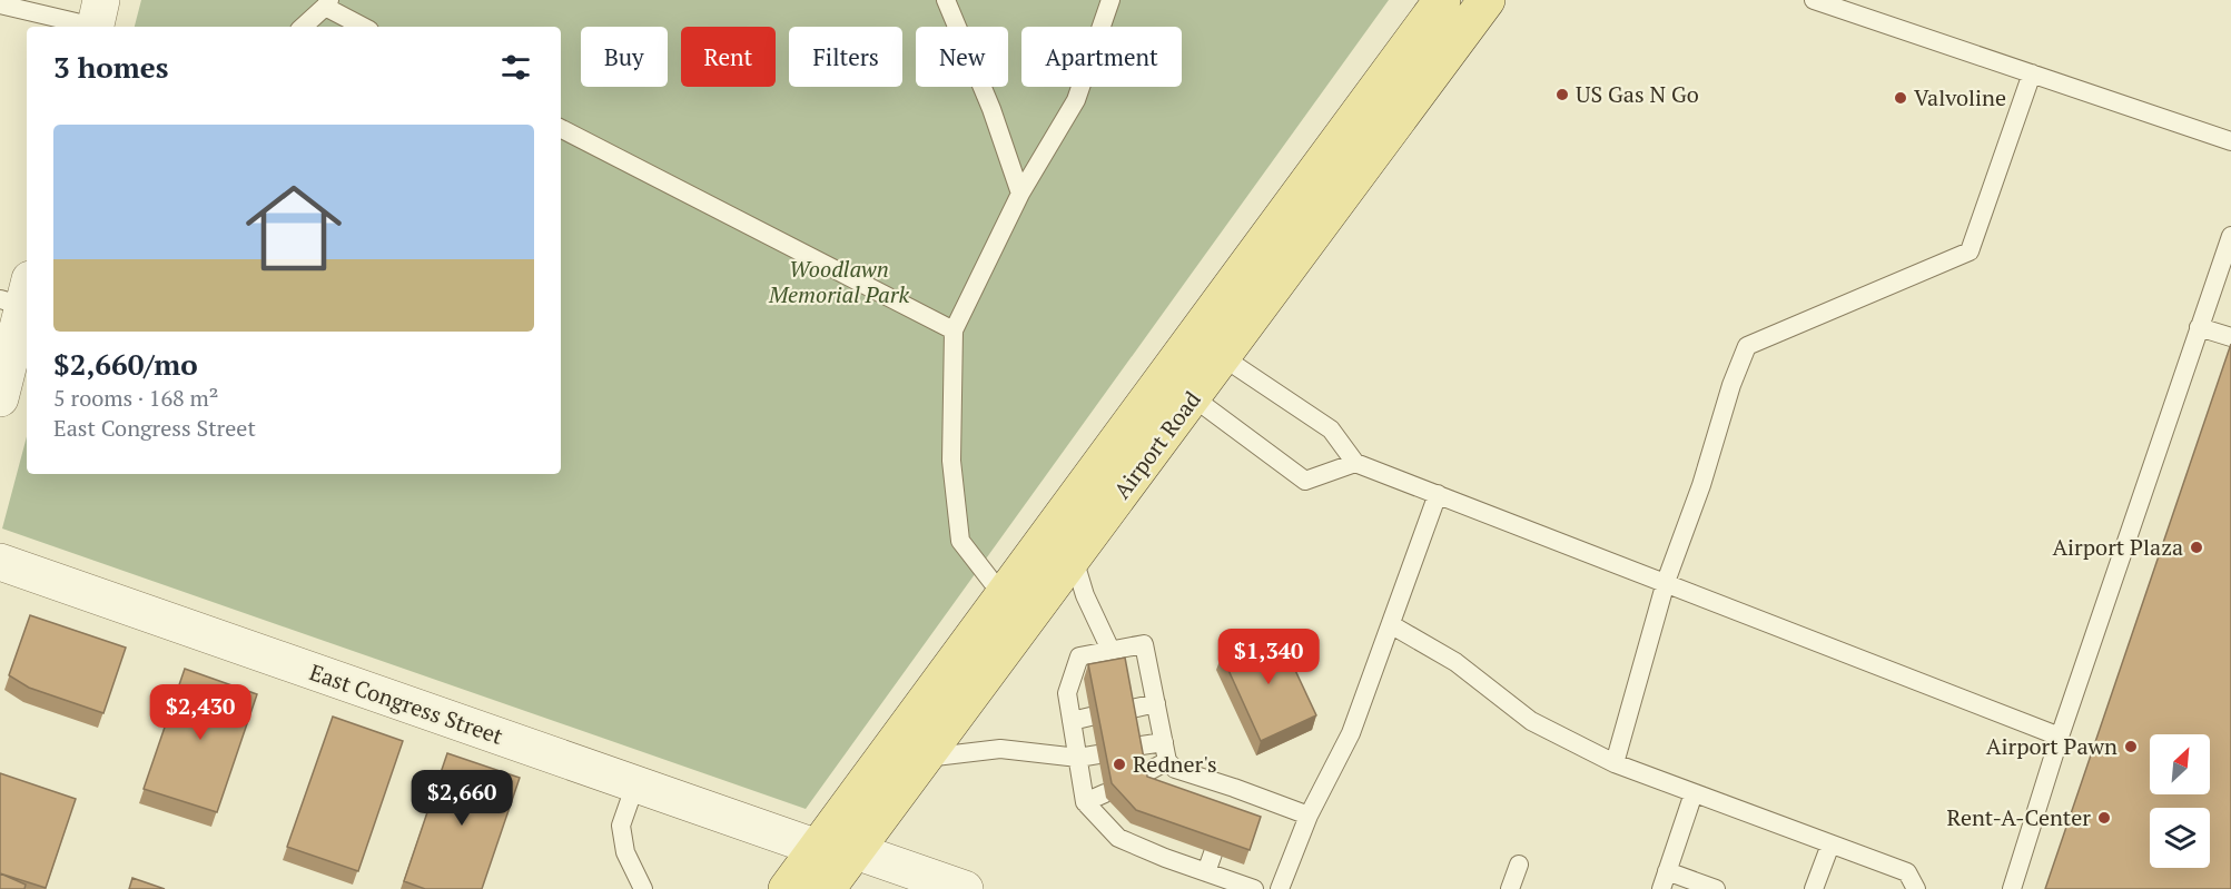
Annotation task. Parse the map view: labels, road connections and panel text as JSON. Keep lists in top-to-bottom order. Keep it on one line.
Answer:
{"streets":{"main road":["Airport Road"],"street":["East Congress Street"]},"crossings":[["Airport Road","East Congress Street"]],"parks":["Woodlawn Memorial Park"],"places":["US Gas N Go","Valvoline","Airport Plaza","Airport Pawn","Redner's","Rent-A-Center"],"north":"top right","page":{"chip":["Buy","Rent","Filters","New","Apartment"],"heading":"3 homes","list":[{"name":"$2,660/mo","note":"5 rooms · 168 m² · East Congress Street"}],"price":["$1,340","$2,430","$2,660"]}}
